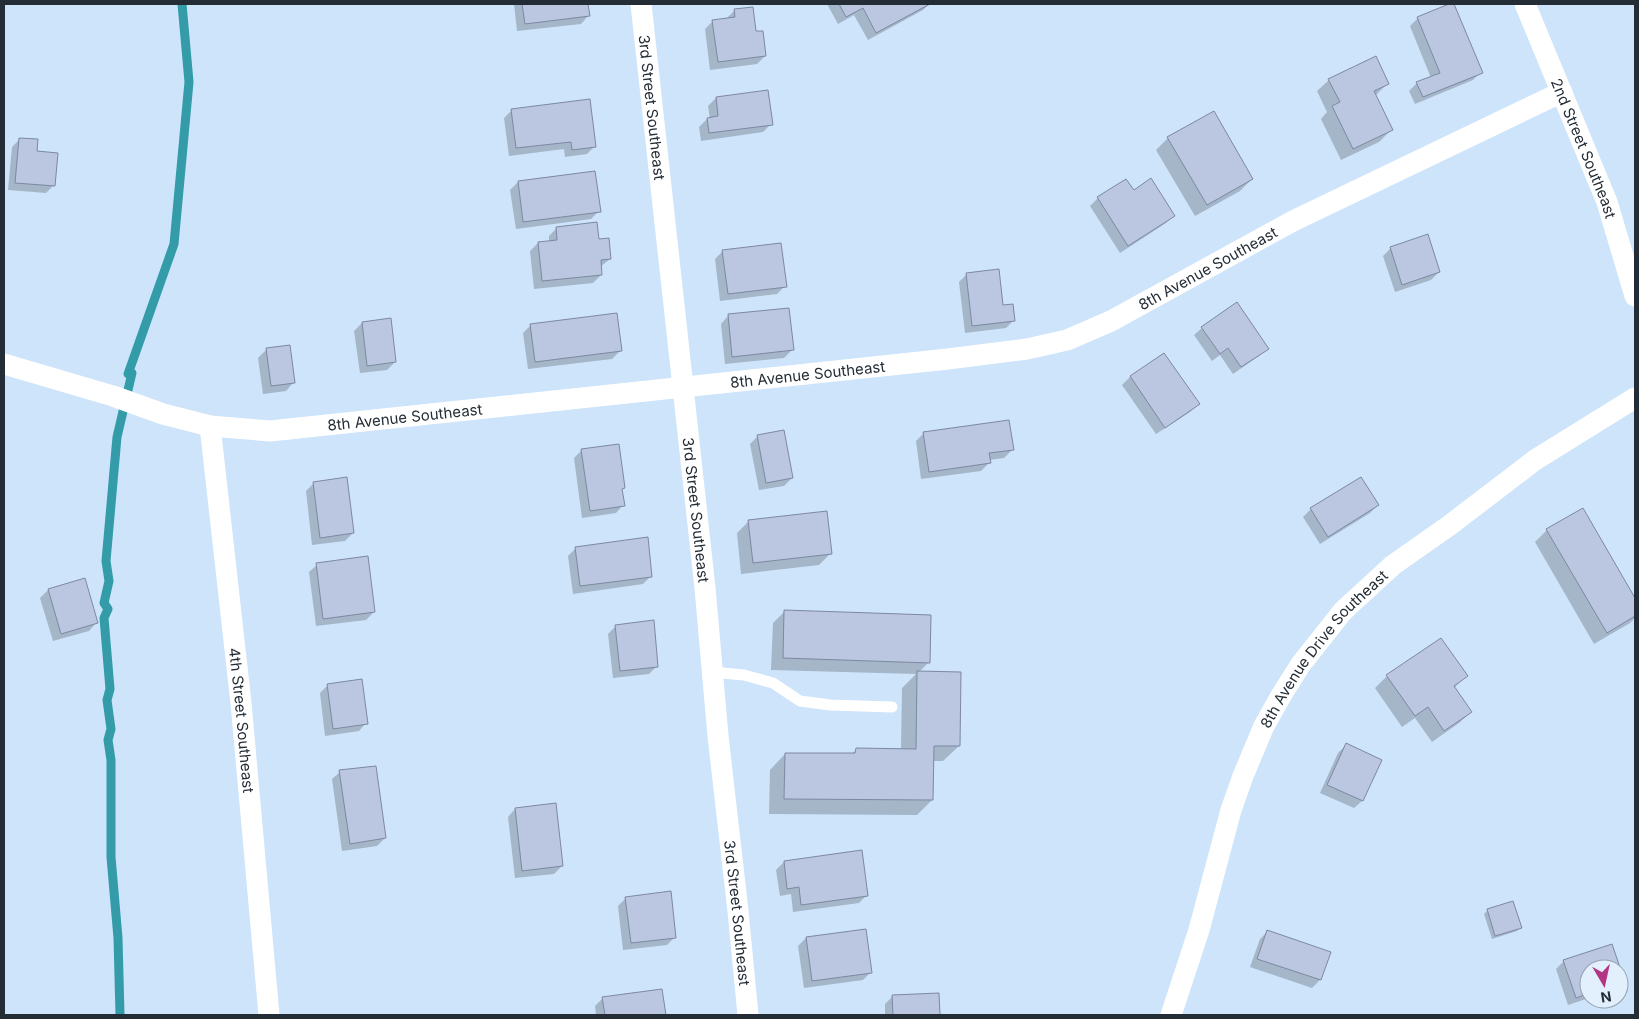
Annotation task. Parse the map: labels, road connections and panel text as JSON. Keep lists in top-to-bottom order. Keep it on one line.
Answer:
{"streets":{"street":["3rd Street Southeast","2nd Street Southeast","8th Avenue Southeast","8th Avenue Drive Southeast","4th Street Southeast"]},"crossings":[["3rd Street Southeast","8th Avenue Southeast"],["2nd Street Southeast","8th Avenue Southeast"],["8th Avenue Southeast","4th Street Southeast"]],"north":"bottom"}
